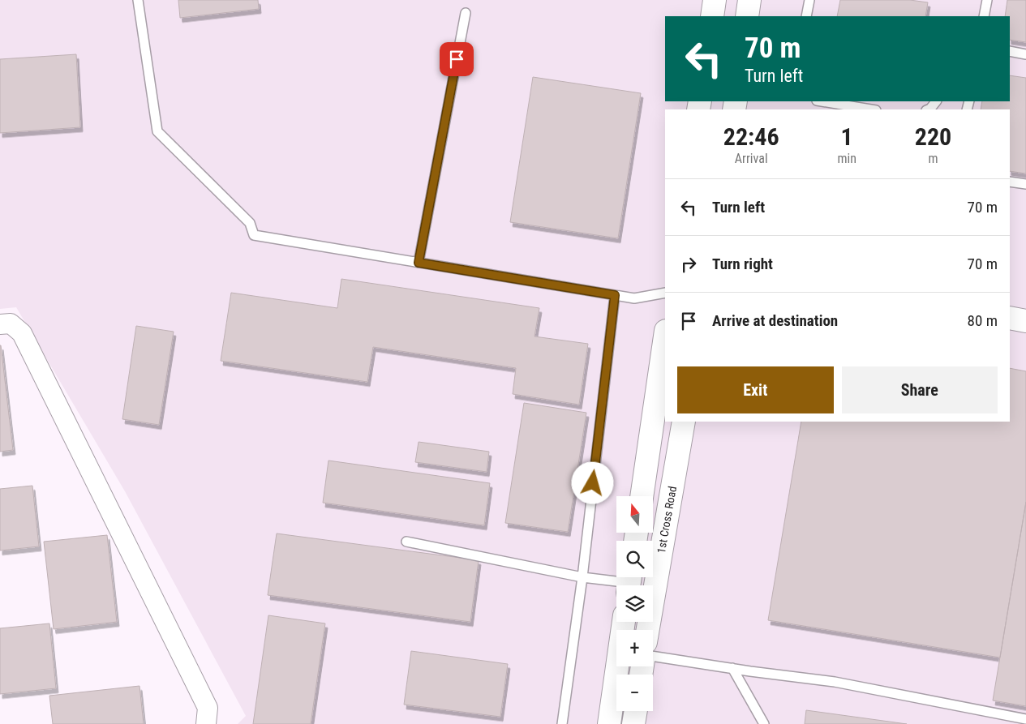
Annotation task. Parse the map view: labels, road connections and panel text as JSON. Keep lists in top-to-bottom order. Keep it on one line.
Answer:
{"streets":{"main road":["1st Cross Road"]},"north":"top","page":{"turn":["70 m","Turn left"],"eta":["22:46","Arrival","1","min","220","m"],"list":[{"name":"Turn left","value":"70 m"},{"name":"Turn right","value":"70 m"},{"name":"Arrive at destination","value":"80 m"}],"buttons":["Exit","Share"],"map_buttons":["+","−"]}}
